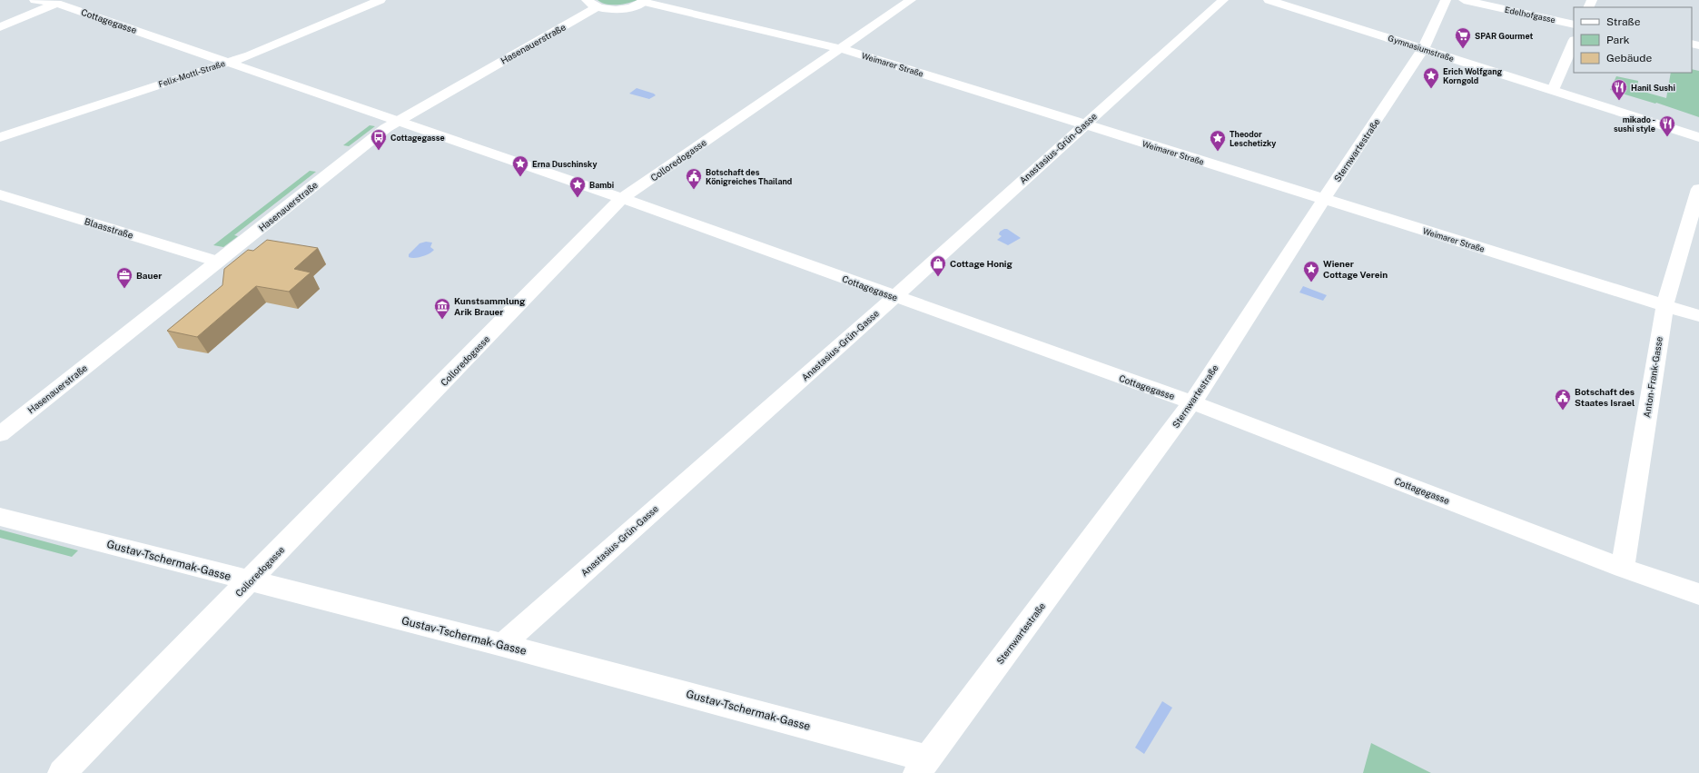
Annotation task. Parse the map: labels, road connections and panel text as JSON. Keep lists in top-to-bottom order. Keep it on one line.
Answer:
{"streets":{"street":["Edelhofgasse","Cottagegasse","Hasenauerstraße","Gymnasiumstraße","Weimarer Straße","Felix-Mottl-Straße","Anastasius-Grün-Gasse","Sternwartestraße","Colloredogasse","Blaasstraße","Anton-Frank-Gasse","Gustav-Tschermak-Gasse"]},"crossings":[["Cottagegasse","Hasenauerstraße"],["Cottagegasse","Felix-Mottl-Straße"],["Cottagegasse","Anastasius-Grün-Gasse"],["Cottagegasse","Sternwartestraße"],["Cottagegasse","Colloredogasse"],["Cottagegasse","Anton-Frank-Gasse"],["Hasenauerstraße","Blaasstraße"],["Gymnasiumstraße","Sternwartestraße"],["Weimarer Straße","Anastasius-Grün-Gasse"],["Weimarer Straße","Sternwartestraße"],["Weimarer Straße","Colloredogasse"],["Weimarer Straße","Anton-Frank-Gasse"],["Anastasius-Grün-Gasse","Gustav-Tschermak-Gasse"],["Sternwartestraße","Gustav-Tschermak-Gasse"],["Colloredogasse","Gustav-Tschermak-Gasse"]],"places":{"supermarket":["SPAR Gourmet"],"place":["Erich Wolfgang Korngold","Theodor Leschetizky","Erna Duschinsky","Bambi","Wiener Cottage Verein"],"restaurant":["Hanil Sushi","mikado - sushi style"],"bus stop":["Cottagegasse"],"public building":["Botschaft des Königreiches Thailand","Botschaft des Staates Israel"],"shop":["Cottage Honig"],"office":["Bauer"],"museum":["Kunstsammlung Arik Brauer"]},"legend":["Straße","Park","Gebäude"]}
